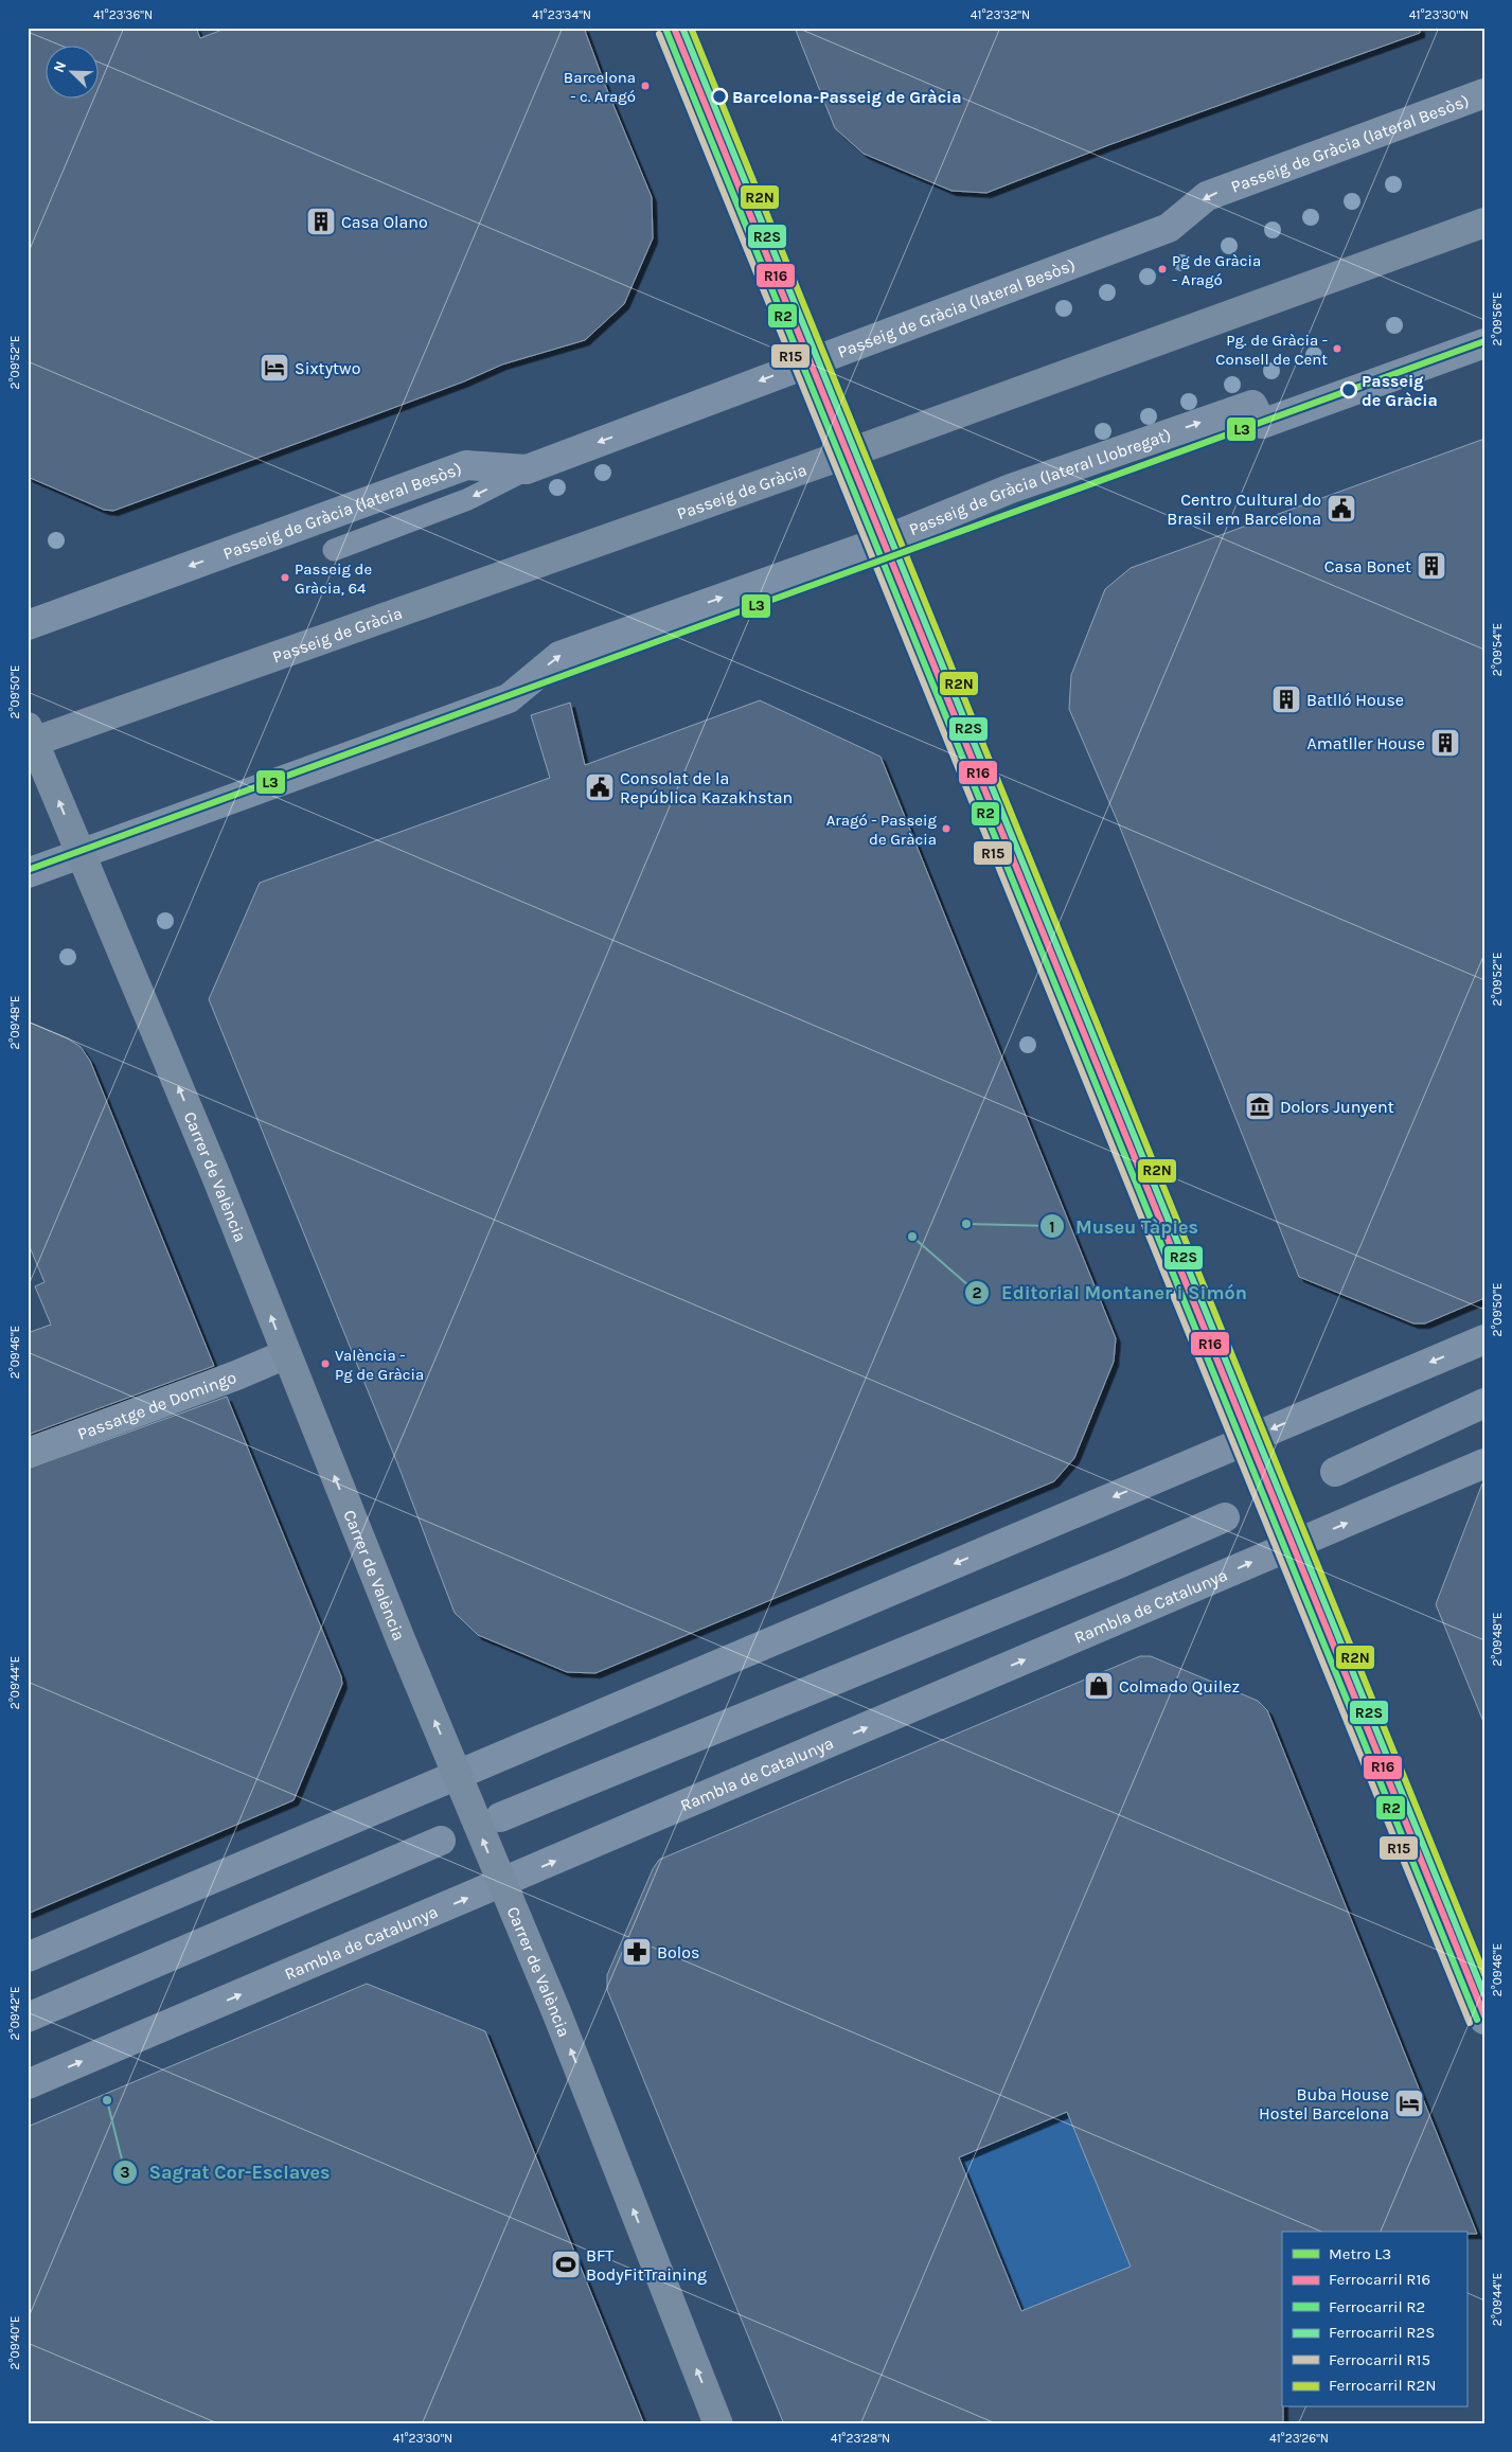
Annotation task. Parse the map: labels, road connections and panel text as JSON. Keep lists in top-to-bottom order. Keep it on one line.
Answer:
{"streets":{"street":["Passeig de Gràcia (lateral Besòs)","Passeig de Gràcia (lateral Llobregat)","Passeig de Gràcia","Carrer de València","Passatge de Domingo","Rambla de Catalunya"]},"crossings":[["Passeig de Gràcia (lateral Llobregat)","Carrer de València"],["Passeig de Gràcia","Carrer de València"],["Carrer de València","Passatge de Domingo"],["Carrer de València","Rambla de Catalunya"]],"one_way":["Passeig de Gràcia (lateral Besòs)","Passeig de Gràcia (lateral Llobregat)","Carrer de València"],"places":{"other":["Barcelona - c. Aragó","Barcelona-Passeig de Gràcia","Pg de Gràcia - Aragó","Pg. de Gràcia - Consell de Cent","Passeig de Gràcia","Passeig de Gràcia, 64","Aragó - Passeig de Gràcia","Museu Tàpies","Editorial Montaner i Simón","València - Pg de Gràcia","Sagrat Cor-Esclaves"],"building":["Casa Olano","Casa Bonet","Batlló House","Amatller House"],"hotel":["Sixtytwo","Buba House Hostel Barcelona"],"public building":["Centro Cultural do Brasil em Barcelona","Consolat de la República Kazakhstan"],"museum":["Dolors Junyent"],"shop":["Colmado Quilez"],"pharmacy":["Bolos"],"sports":["BFT BodyFitTraining"]},"lines":["rail line R16","rail line R2S","rail line R2N","rail line R2","rail line R15","metro line L3"],"legend":["Metro L3","Ferrocarril R16","Ferrocarril R2","Ferrocarril R2S","Ferrocarril R15","Ferrocarril R2N"],"north":"top left","coordinates":["41°23'36\"N","41°23'34\"N","41°23'32\"N","41°23'30\"N","2°09'56\"E","2°09'52\"E","2°09'54\"E","2°09'50\"E","2°09'48\"E","2°09'46\"E","2°09'44\"E","2°09'42\"E","2°09'40\"E","41°23'28\"N","41°23'26\"N"]}
